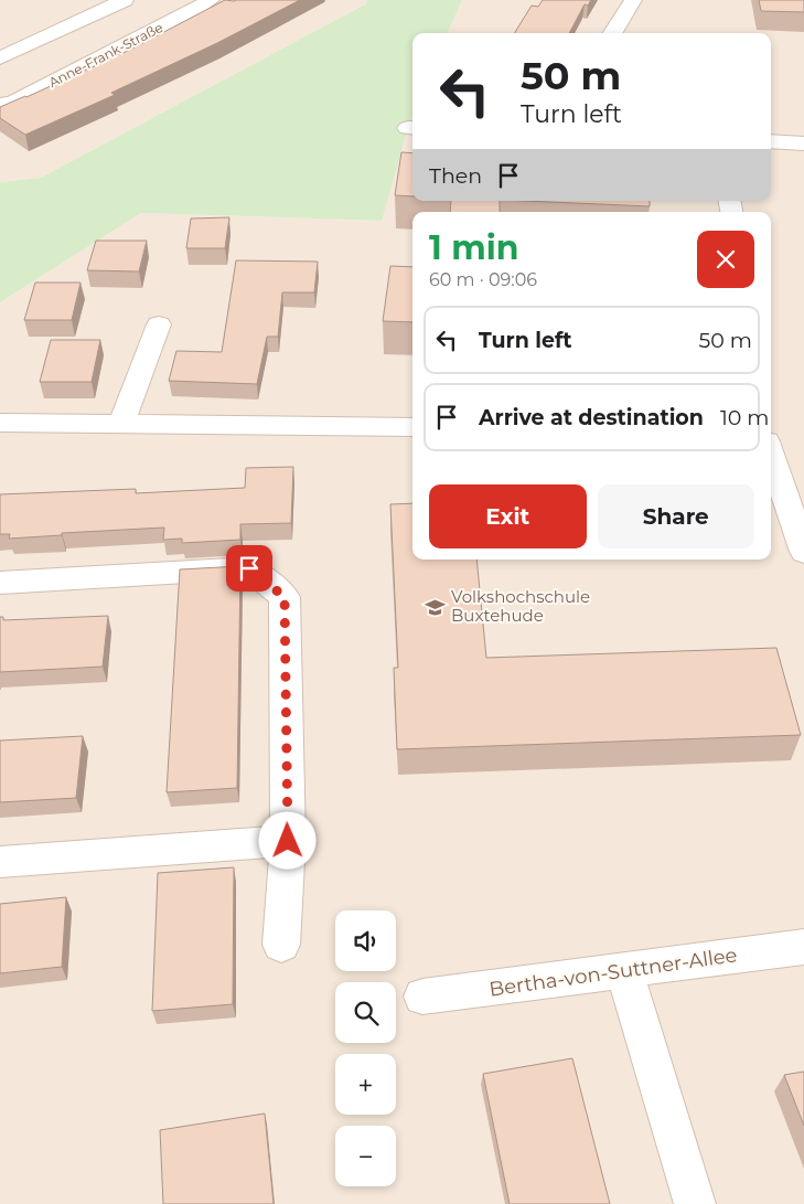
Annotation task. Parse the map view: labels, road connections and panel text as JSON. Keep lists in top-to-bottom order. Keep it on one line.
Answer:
{"streets":{"street":["Anne-Frank-Straße","Bertha-von-Suttner-Allee"]},"places":{"school or university":["Volkshochschule Buxtehude"]},"page":{"turn":["50 m","Turn left"],"then":"Then","heading":["1 min","60 m · 09:06"],"list":[{"name":"Turn left","value":"50 m"},{"name":"Arrive at destination","value":"10 m"}],"buttons":["Exit","Share"],"map_buttons":["+","−"]}}
